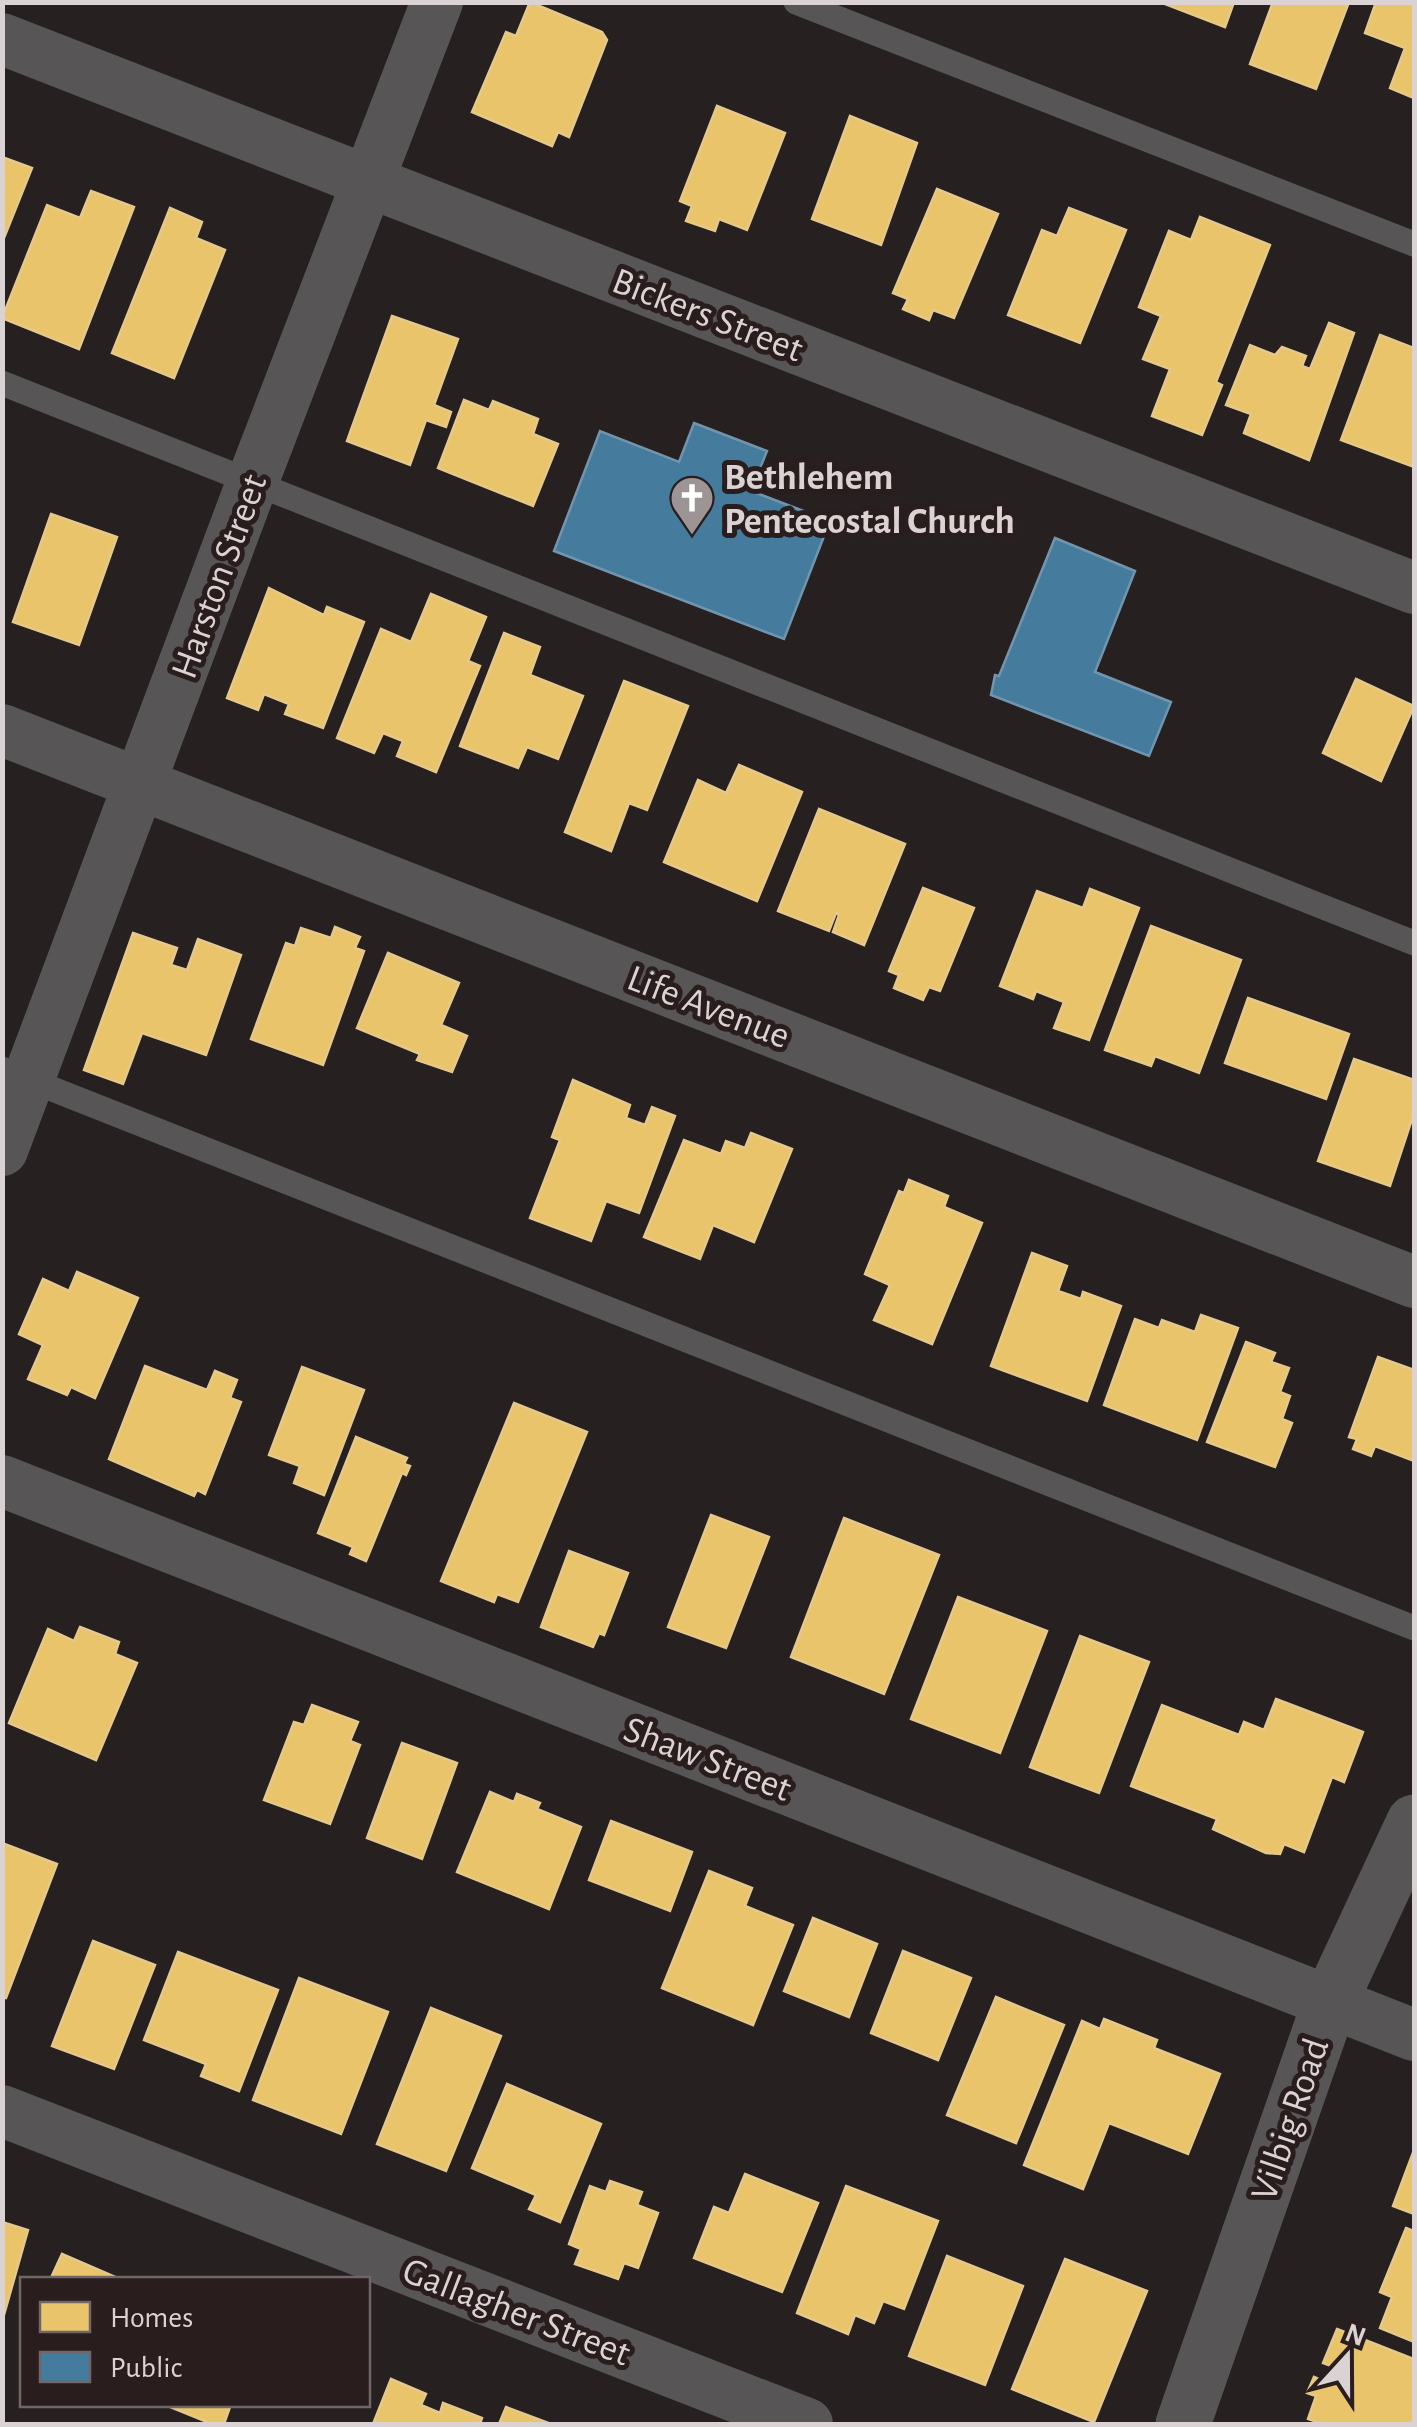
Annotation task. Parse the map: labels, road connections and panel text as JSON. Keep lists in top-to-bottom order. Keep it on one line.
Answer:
{"streets":{"street":["Bickers Street","Harston Street","Life Avenue","Shaw Street","Vilbig Road","Gallagher Street"]},"crossings":[["Bickers Street","Harston Street"],["Harston Street","Life Avenue"],["Shaw Street","Vilbig Road"]],"places":{"church":["Bethlehem Pentecostal Church"]},"legend":["Homes","Public"],"north":"top"}
